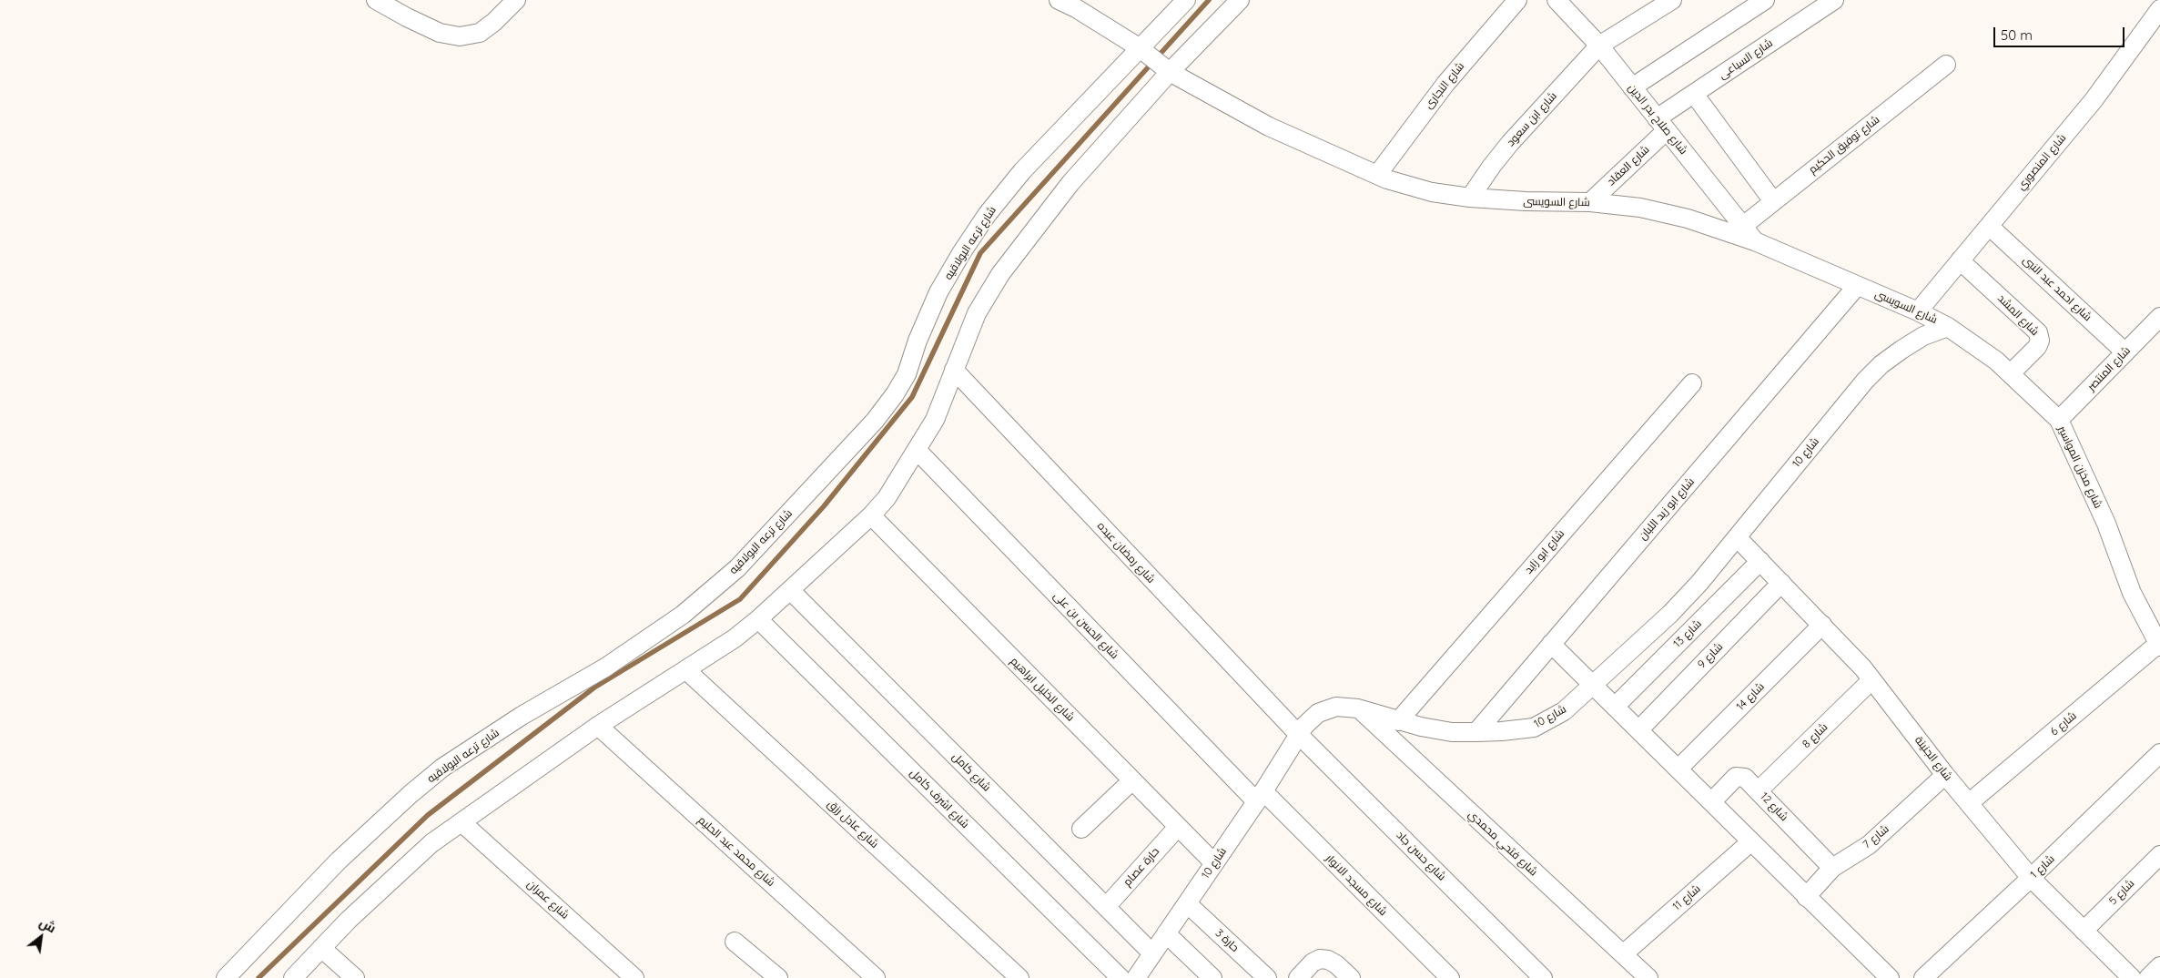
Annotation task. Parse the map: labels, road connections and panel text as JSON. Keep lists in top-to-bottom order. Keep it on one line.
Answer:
{"streets":{"street":["شارع السباعى","شارع النجارى","شارع ابن سعود","شارع صلاح بدر الدين","شارع توفيق الحكيم","شارع المنصوري","شارع العقاد","شارع السويسى","شارع ترعه البولاقيه","شارع احمد عبد النبى","شارع المشد","شارع المنتصر","شارع 10","شارع مخزن المواسير","شارع ابو زيد اللبان","شارع ابو زايد","شارع رمضان عبده","شارع الحسن بن على","شارع 13","شارع 9","شارع الخليل ابراهيم","شارع 14","شارع 6","شارع 8","شارع الجنينة","شارع كامل","شارع اشرف كامل","شارع 12","شارع عادل رزق","شارع 7","شارع فتحي محمدي","شارع محمد عبد الحليم","شارع حسن جاد","حارة عصام","شارع 1","شارع مسجد الانوار","شارع 5","شارع 11","شارع عمران","حارة 3"]},"crossings":[["شارع السباعى","شارع صلاح بدر الدين"],["شارع السباعى","شارع العقاد"],["شارع النجارى","شارع السويسى"],["شارع ابن سعود","شارع صلاح بدر الدين"],["شارع ابن سعود","شارع السويسى"],["شارع صلاح بدر الدين","شارع توفيق الحكيم"],["شارع صلاح بدر الدين","شارع العقاد"],["شارع صلاح بدر الدين","شارع السويسى"],["شارع المنصوري","شارع السويسى"],["شارع المنصوري","شارع احمد عبد النبى"],["شارع المنصوري","شارع المشد"],["شارع العقاد","شارع السويسى"],["شارع السويسى","شارع ترعه البولاقيه"],["شارع السويسى","شارع 10"],["شارع السويسى","شارع مخزن المواسير"],["شارع السويسى","شارع ابو زيد اللبان"],["شارع احمد عبد النبى","شارع المنتصر"],["شارع المشد","شارع مخزن المواسير"],["شارع المنتصر","شارع مخزن المواسير"],["شارع 10","شارع مخزن المواسير"],["شارع 10","شارع ابو زيد اللبان"],["شارع 10","شارع ابو زايد"],["شارع 10","شارع رمضان عبده"],["شارع 10","شارع الحسن بن على"],["شارع 10","شارع الخليل ابراهيم"],["شارع 10","شارع الجنينة"],["شارع 10","شارع كامل"],["شارع 10","شارع فتحي محمدي"],["شارع 10","شارع حسن جاد"],["شارع 10","شارع مسجد الانوار"],["شارع 10","حارة 3"],["شارع مخزن المواسير","شارع 6"],["شارع رمضان عبده","شارع حسن جاد"],["شارع الحسن بن على","شارع مسجد الانوار"],["شارع 13","شارع الجنينة"],["شارع 9","شارع الجنينة"],["شارع الخليل ابراهيم","حارة عصام"],["شارع 14","شارع الجنينة"],["شارع 6","شارع الجنينة"],["شارع 8","شارع الجنينة"],["شارع 8","شارع 12"],["شارع الجنينة","شارع 7"],["شارع الجنينة","شارع 1"],["شارع الجنينة","شارع 5"],["شارع كامل","حارة عصام"],["شارع 12","شارع 7"],["شارع فتحي محمدي","شارع 11"]],"scale_bar":"50 m","north":"top right"}
